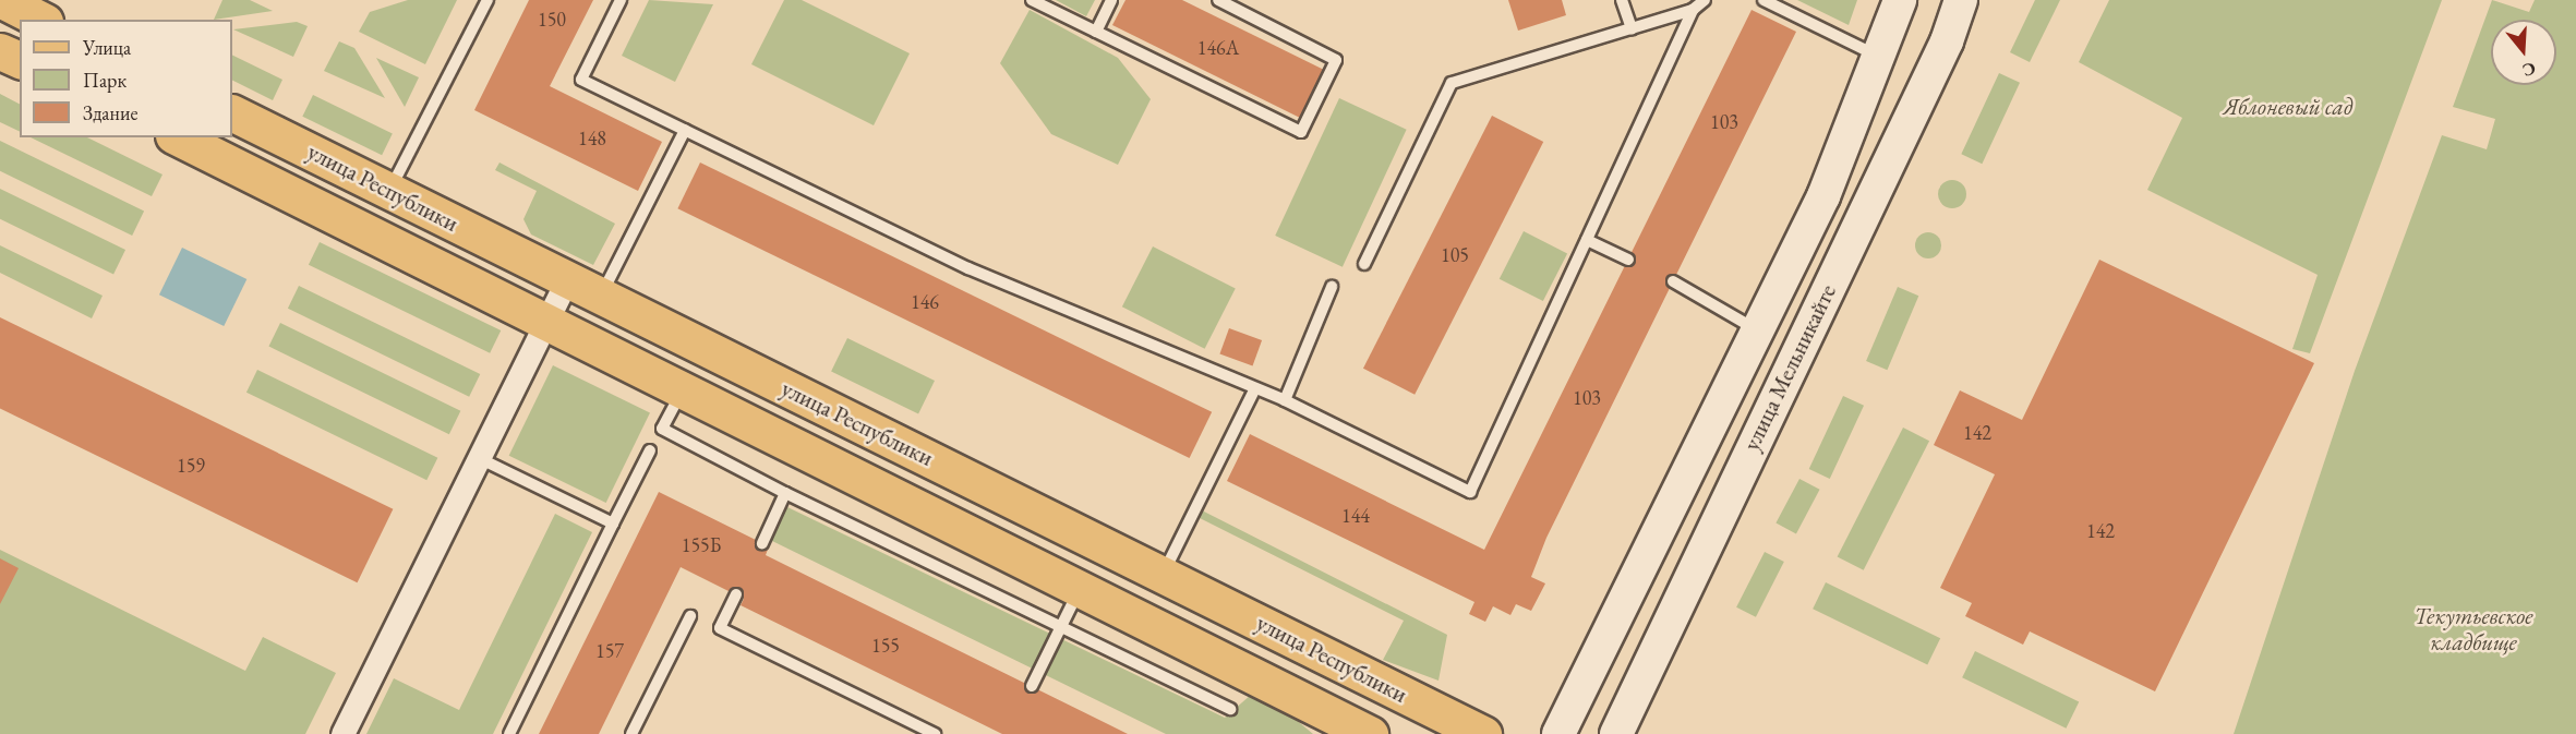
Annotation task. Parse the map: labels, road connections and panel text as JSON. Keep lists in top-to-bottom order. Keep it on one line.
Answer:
{"streets":{"main road":["улица Республики","улица Мельникайте"]},"parks":["Яблоневый сад","Текутьевское кладбище"],"house_numbers":["150","146А","103","148","105","146","103","142","159","144","142","155Б","155","157"],"legend":["Улица","Парк","Здание"],"north":"bottom"}
